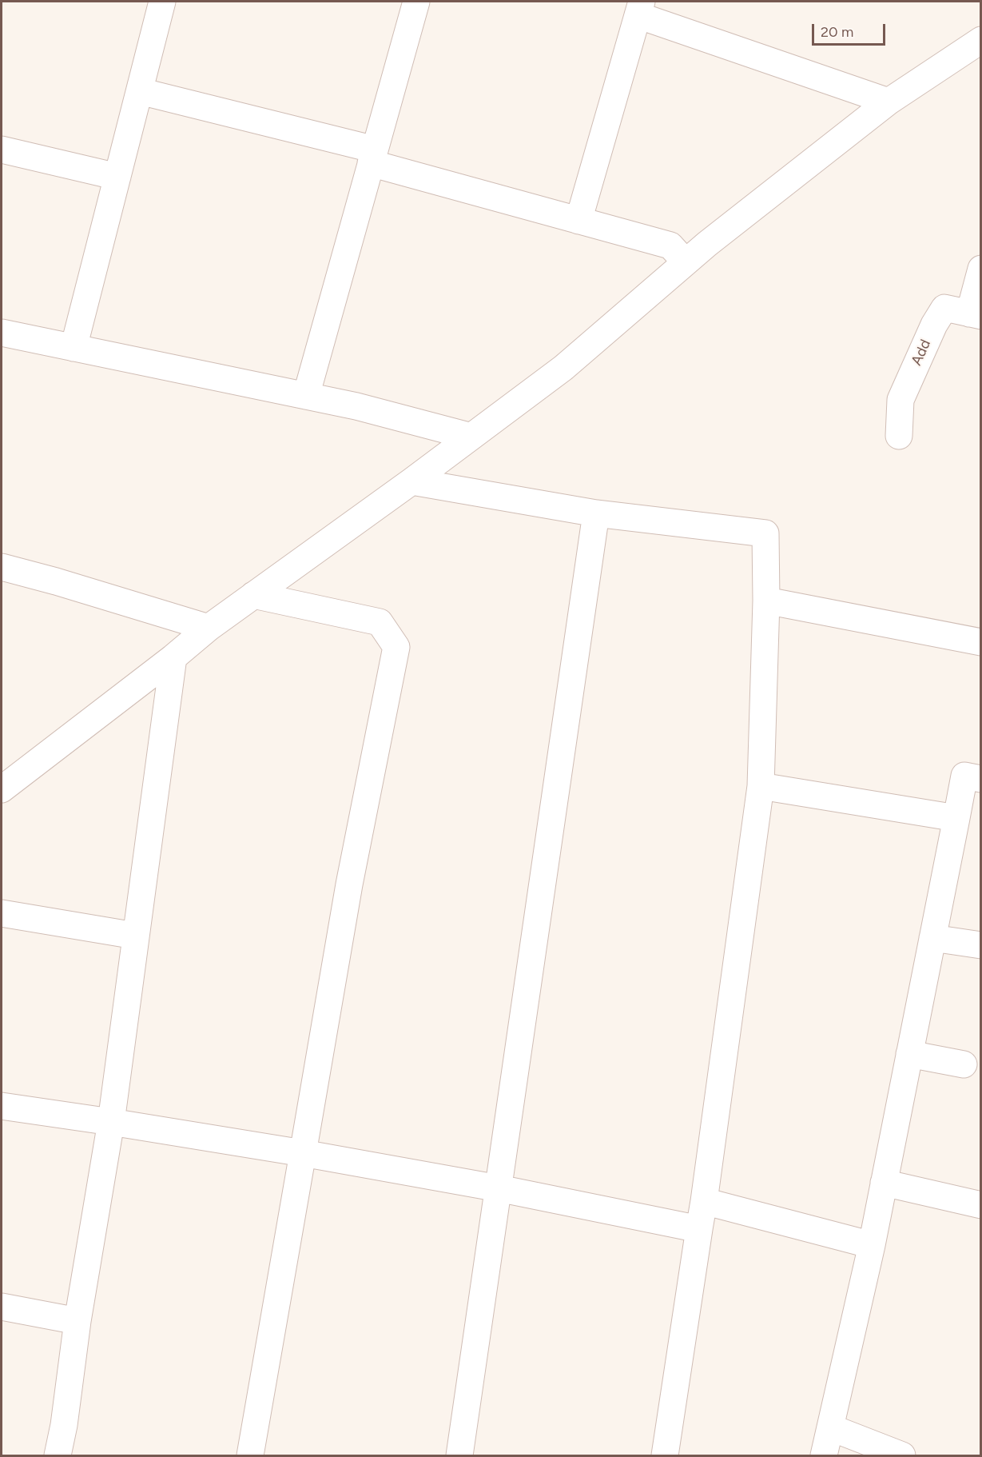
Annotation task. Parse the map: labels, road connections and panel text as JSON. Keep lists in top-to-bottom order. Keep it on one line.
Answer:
{"streets":{"street":["Add"]},"scale_bar":"20 m"}
